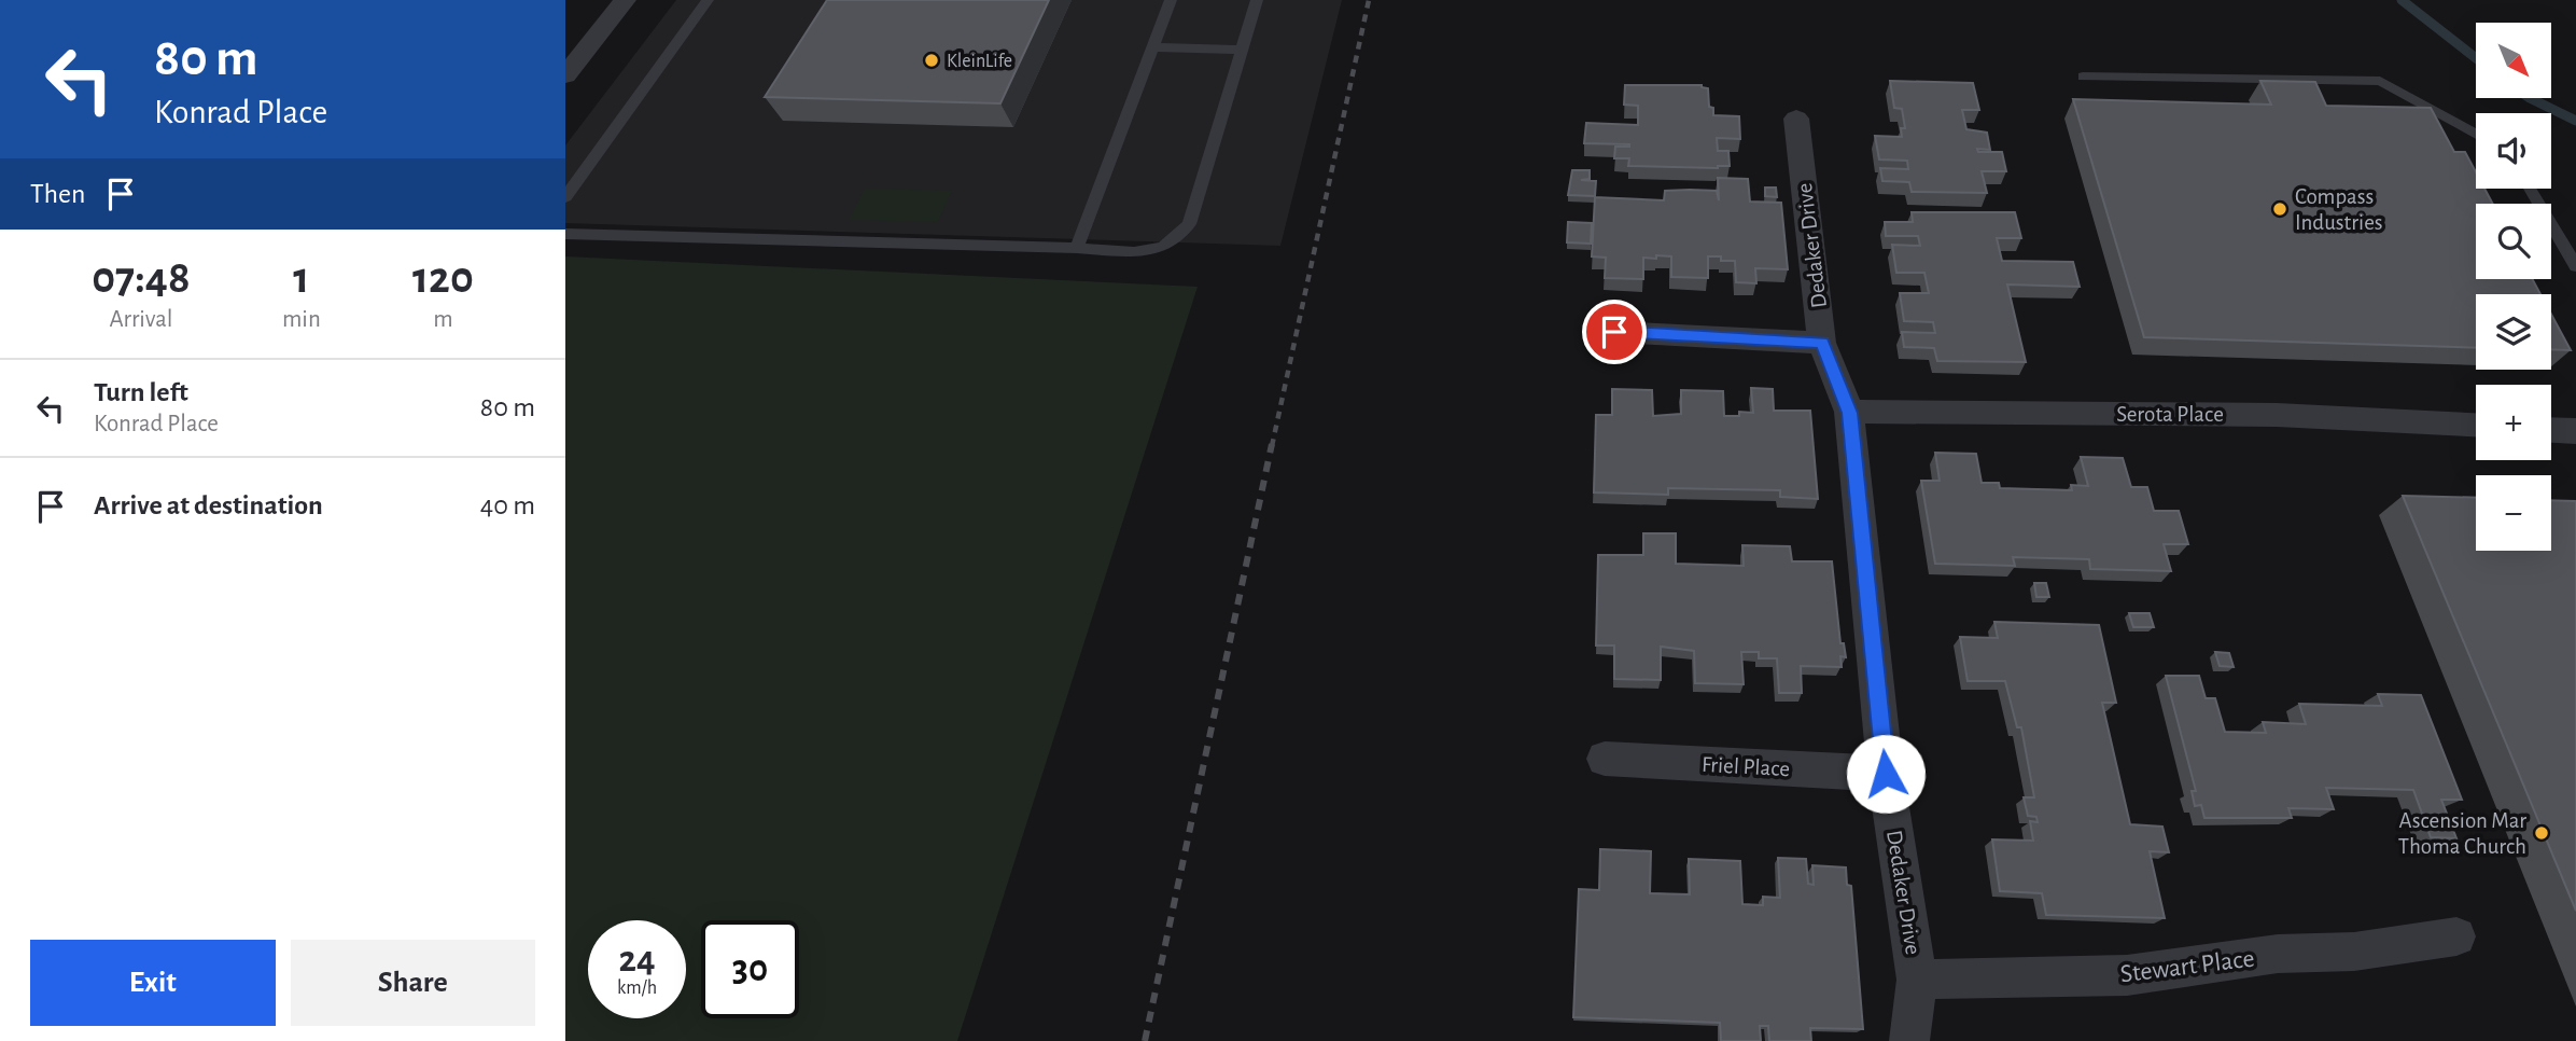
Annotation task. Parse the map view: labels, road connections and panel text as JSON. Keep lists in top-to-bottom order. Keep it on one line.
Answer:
{"streets":{"street":["Dedaker Drive","Serota Place","Friel Place","Stewart Place"]},"crossings":[["Dedaker Drive","Serota Place"],["Dedaker Drive","Friel Place"],["Dedaker Drive","Stewart Place"]],"places":["KleinLife","Compass Industries","Ascension Mar Thoma Church"],"north":"bottom right","page":{"turn":["80 m","Konrad Place"],"map_buttons":["+","−"],"then":"Then","eta":["07:48","Arrival","1","min","120","m"],"list":[{"name":"Turn left","note":"Konrad Place","value":"80 m"},{"name":"Arrive at destination","value":"40 m"}],"speed":"24 km/h","limit":"30","buttons":["Exit","Share"]}}
